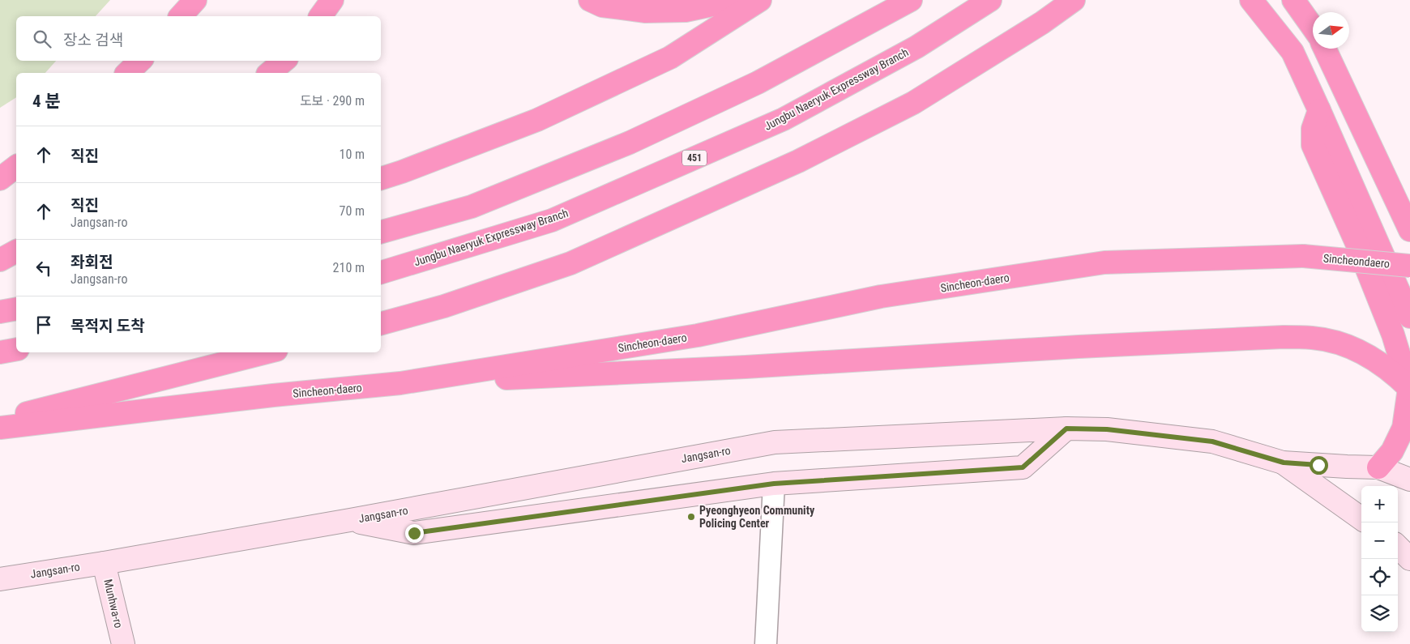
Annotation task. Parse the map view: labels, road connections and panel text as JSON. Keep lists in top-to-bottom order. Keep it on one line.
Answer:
{"streets":{"highway":["Jungbu Naeryuk Expressway Branch","451","Sincheondaero","Sincheon-daero"],"main road":["Jangsan-ro","Munhwa-ro"]},"crossings":[["Sincheondaero","Sincheon-daero"],["Jangsan-ro","Munhwa-ro"]],"places":["Pyeonghyeon Community Policing Center"],"north":"right","page":{"search":"장소 검색","heading":["4 분","도보 · 290 m"],"list":[["직진","10 m"],["직진","Jangsan-ro","70 m"],["좌회전","Jangsan-ro","210 m"],"목적지 도착"],"map_buttons":["+","−"]}}
